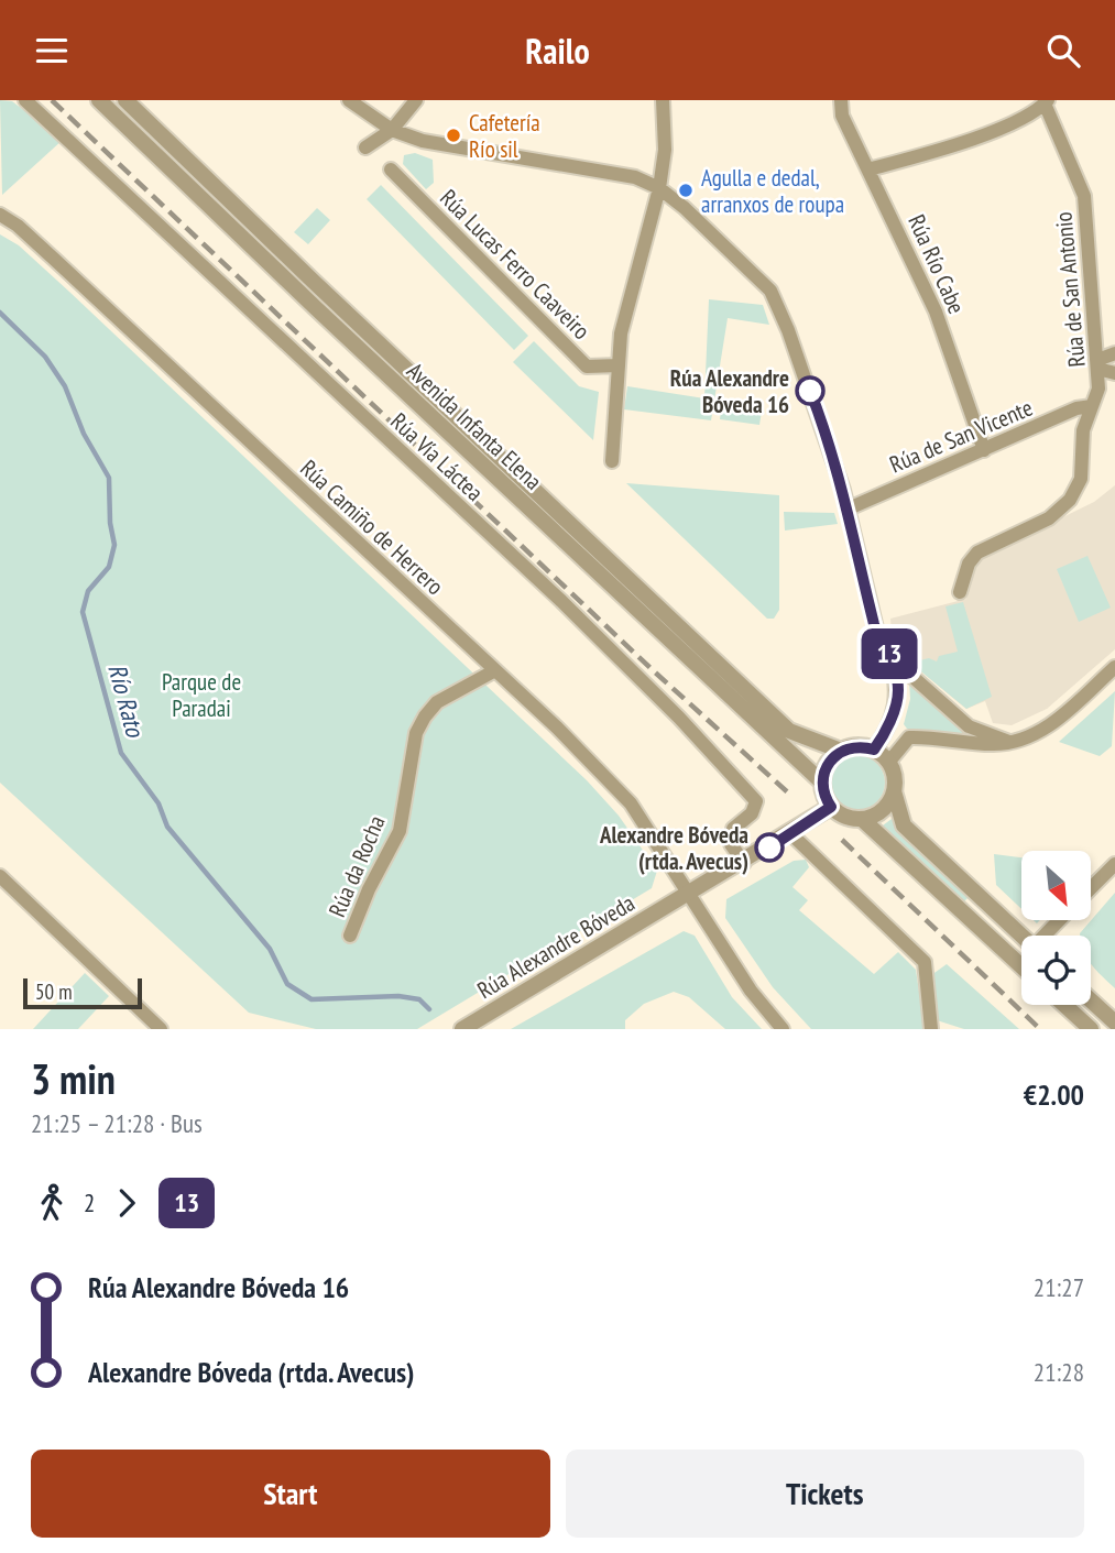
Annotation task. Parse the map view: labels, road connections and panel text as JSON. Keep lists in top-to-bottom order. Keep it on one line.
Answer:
{"streets":{"street":["Rúa Lucas Ferro Caaveiro","Rúa Río Cabe","Rúa de San Antonio","Avenida Infanta Elena","Rúa de San Vicente","Rúa Vía Láctea","Rúa Camiño de Herrero","Rúa da Rocha","Rúa Alexandre Bóveda"]},"crossings":[["Rúa Río Cabe","Rúa de San Vicente"],["Rúa de San Antonio","Rúa de San Vicente"],["Avenida Infanta Elena","Rúa Alexandre Bóveda"],["Rúa Vía Láctea","Rúa Alexandre Bóveda"],["Rúa Camiño de Herrero","Rúa da Rocha"],["Rúa Camiño de Herrero","Rúa Alexandre Bóveda"]],"water":["Río Rato"],"parks":["Parque de Paradai"],"places":["Cafetería Río sil","Agulla e dedal, arranxos de roupa","Rúa Alexandre Bóveda 16","Alexandre Bóveda (rtda. Avecus)"],"lines":["bus line 13"],"scale_bar":"50 m","north":"bottom right","page":{"header":"Railo","on_map":"13","scale":"50 m","heading":["3 min","21:25 – 21:28 · Bus","€2.00"],"legs":["2","13"],"list":[{"name":"Rúa Alexandre Bóveda 16","value":"21:27"},{"name":"Alexandre Bóveda (rtda. Avecus)","value":"21:28"}],"buttons":["Start","Tickets"]}}
